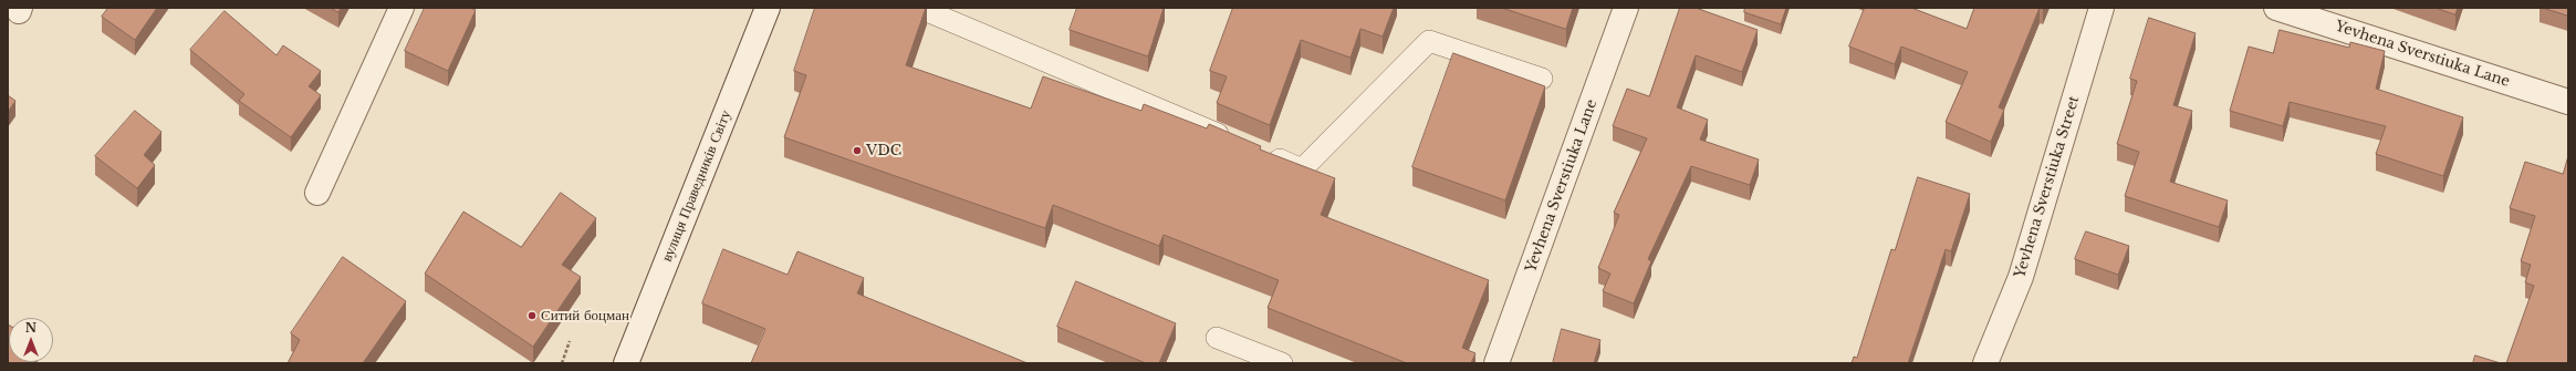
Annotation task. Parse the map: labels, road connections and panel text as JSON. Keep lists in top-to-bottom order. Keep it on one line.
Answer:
{"streets":{"street":["Yevhena Sverstiuka Lane","вулиця Праведників Світу","Yevhena Sverstiuka Street"]},"places":["VDC","Ситий боцман"],"north":"top"}
